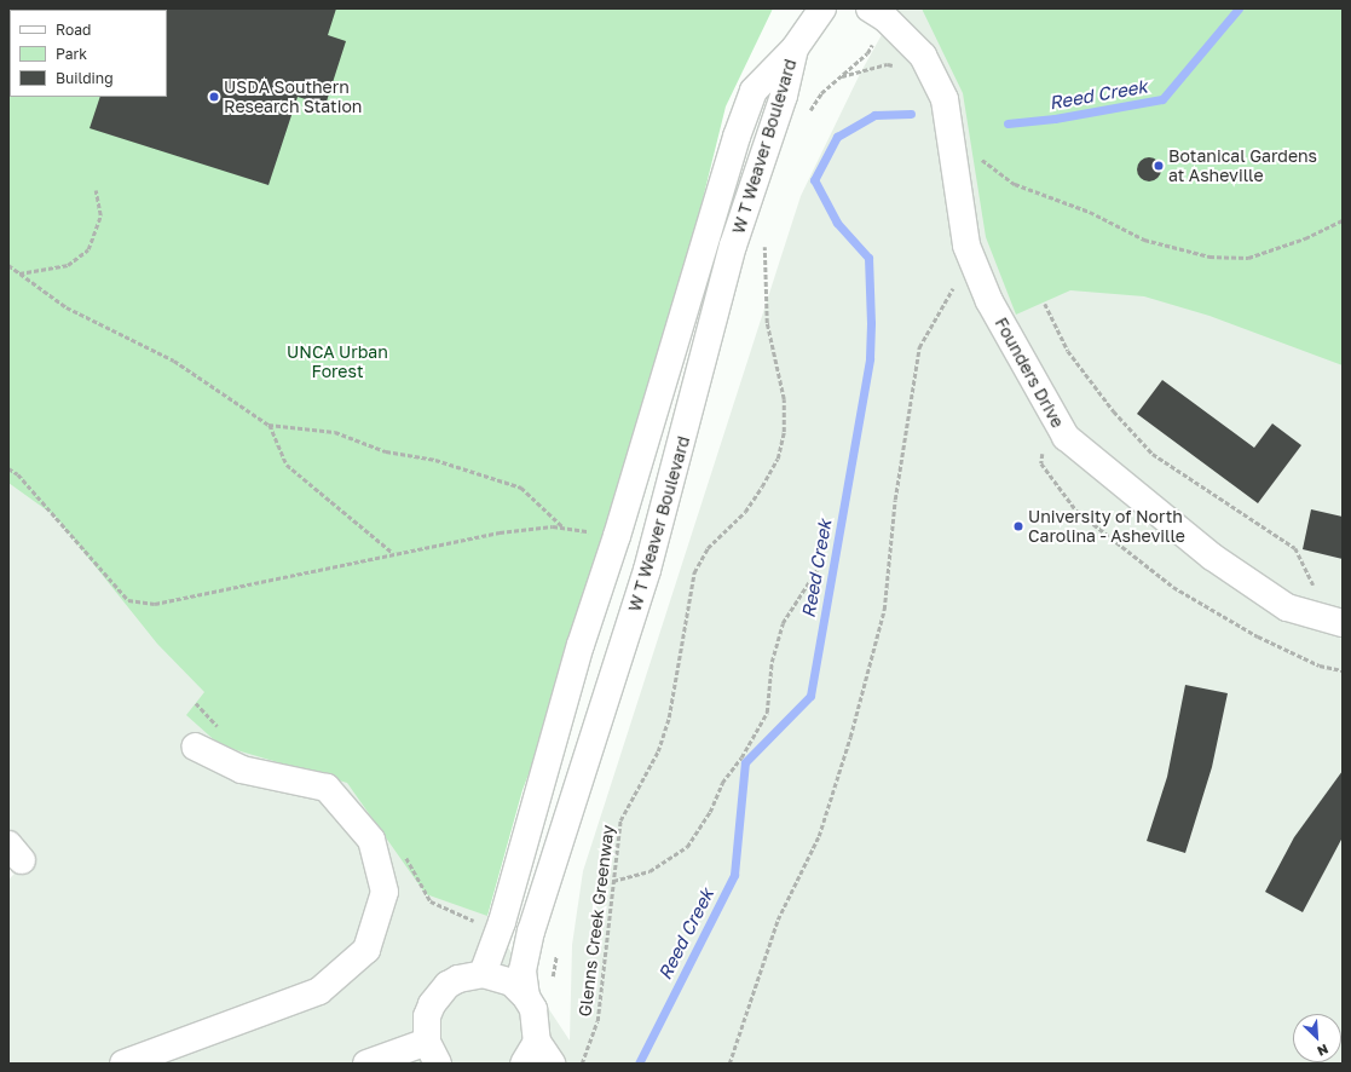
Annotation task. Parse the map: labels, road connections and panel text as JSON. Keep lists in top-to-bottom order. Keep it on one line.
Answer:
{"streets":{"main road":["W T Weaver Boulevard","Founders Drive"],"path":["Glenns Creek Greenway"]},"water":["Reed Creek"],"parks":["UNCA Urban Forest"],"places":["USDA Southern Research Station","Botanical Gardens at Asheville","University of North Carolina - Asheville"],"legend":["Road","Park","Building"],"north":"bottom right"}
